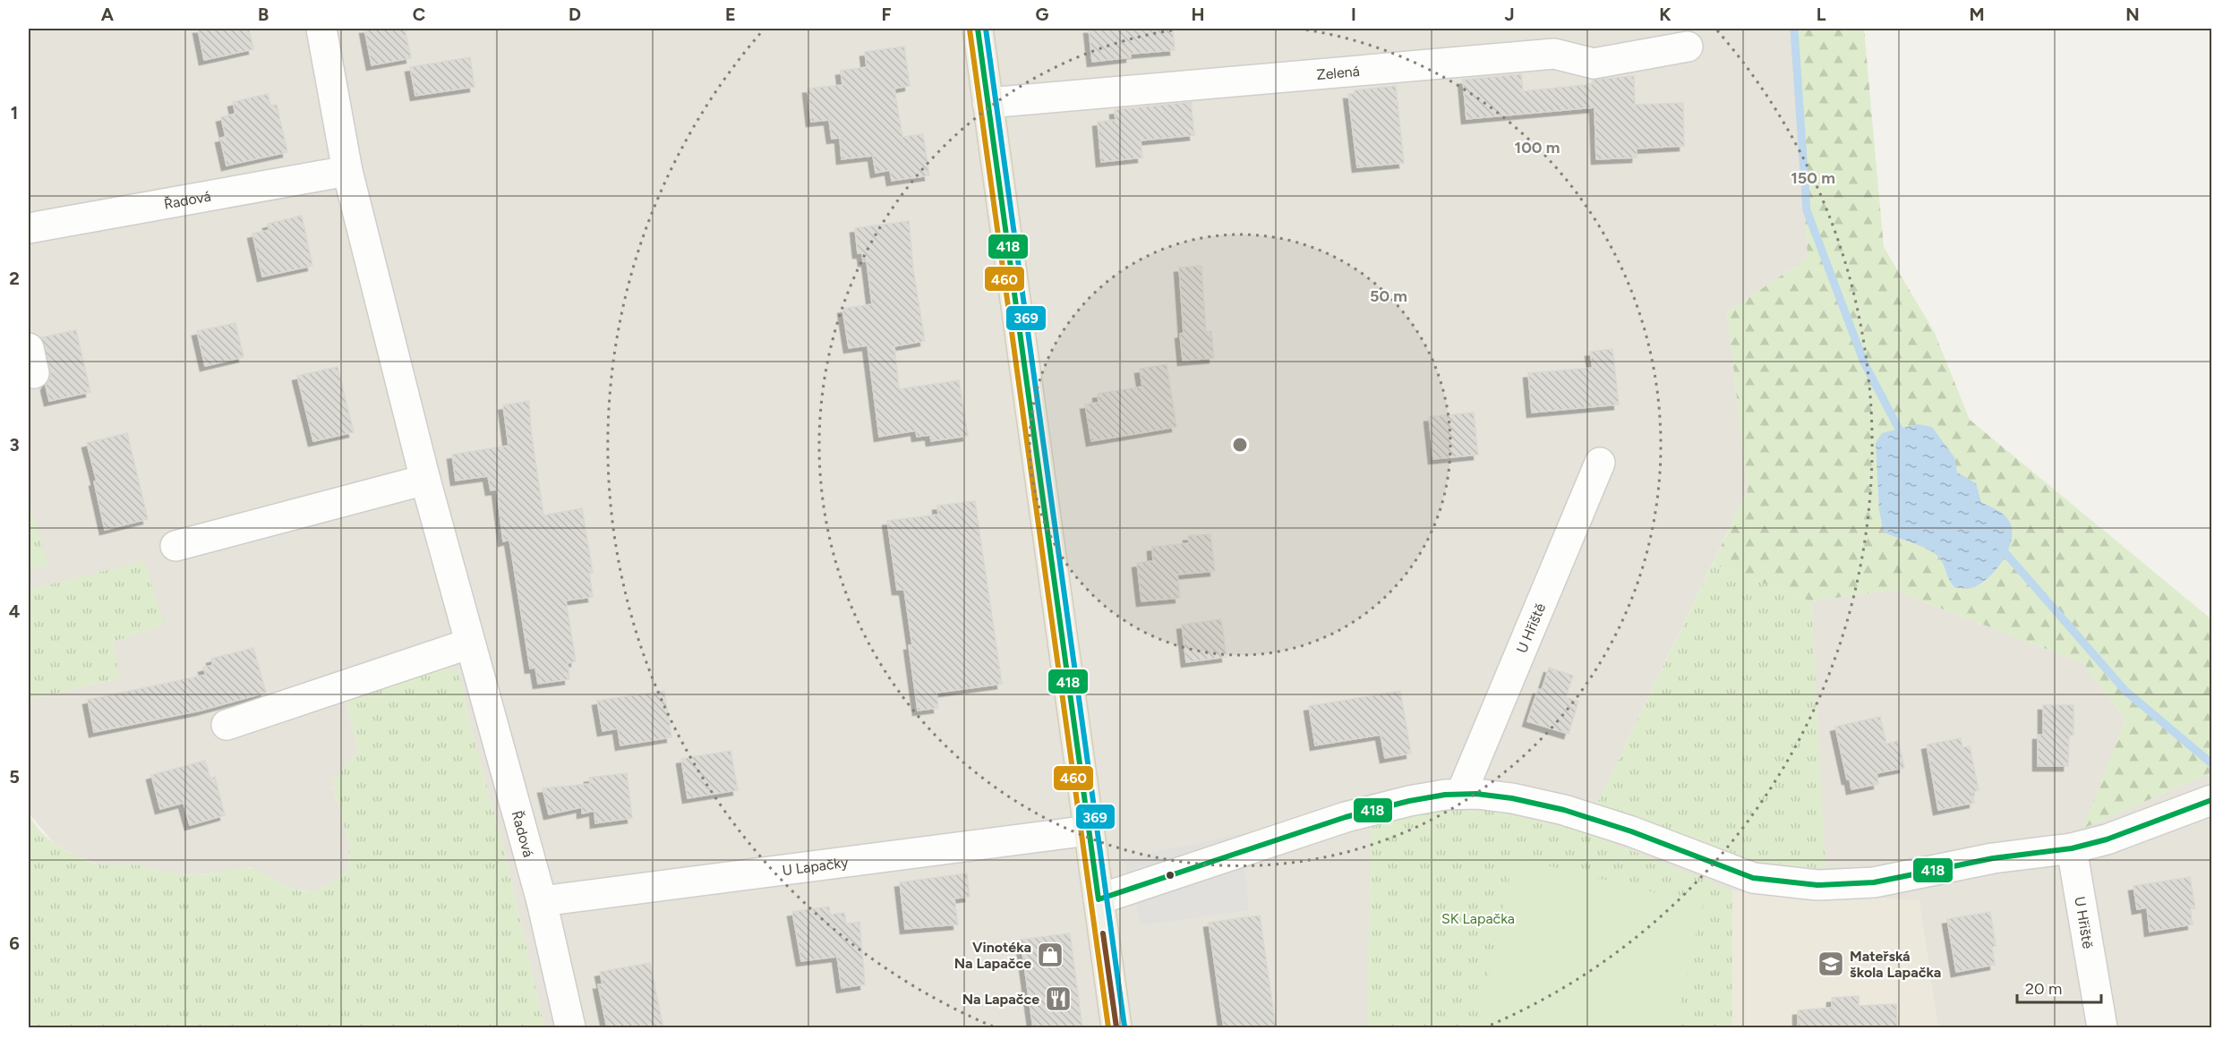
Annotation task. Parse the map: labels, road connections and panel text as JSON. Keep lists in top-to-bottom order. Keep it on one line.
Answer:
{"streets":{"street":["Zelená","Řadová","U Hřiště","U Lapačky"]},"crossings":[["Řadová","U Lapačky"]],"parks":["SK Lapačka"],"places":{"shop":["Vinotéka Na Lapačce"],"school or university":["Mateřská škola Lapačka"],"restaurant":["Na Lapačce"]},"lines":["transit line 418","transit line 369","transit line 460"],"scale_bar":"20 m","grid":{"columns":["A","B","C","D","E","F","G","H","I","J","K","L","M","N"],"rows":["1","2","3","4","5","6"]},"rings":["100 m","150 m","50 m"]}
